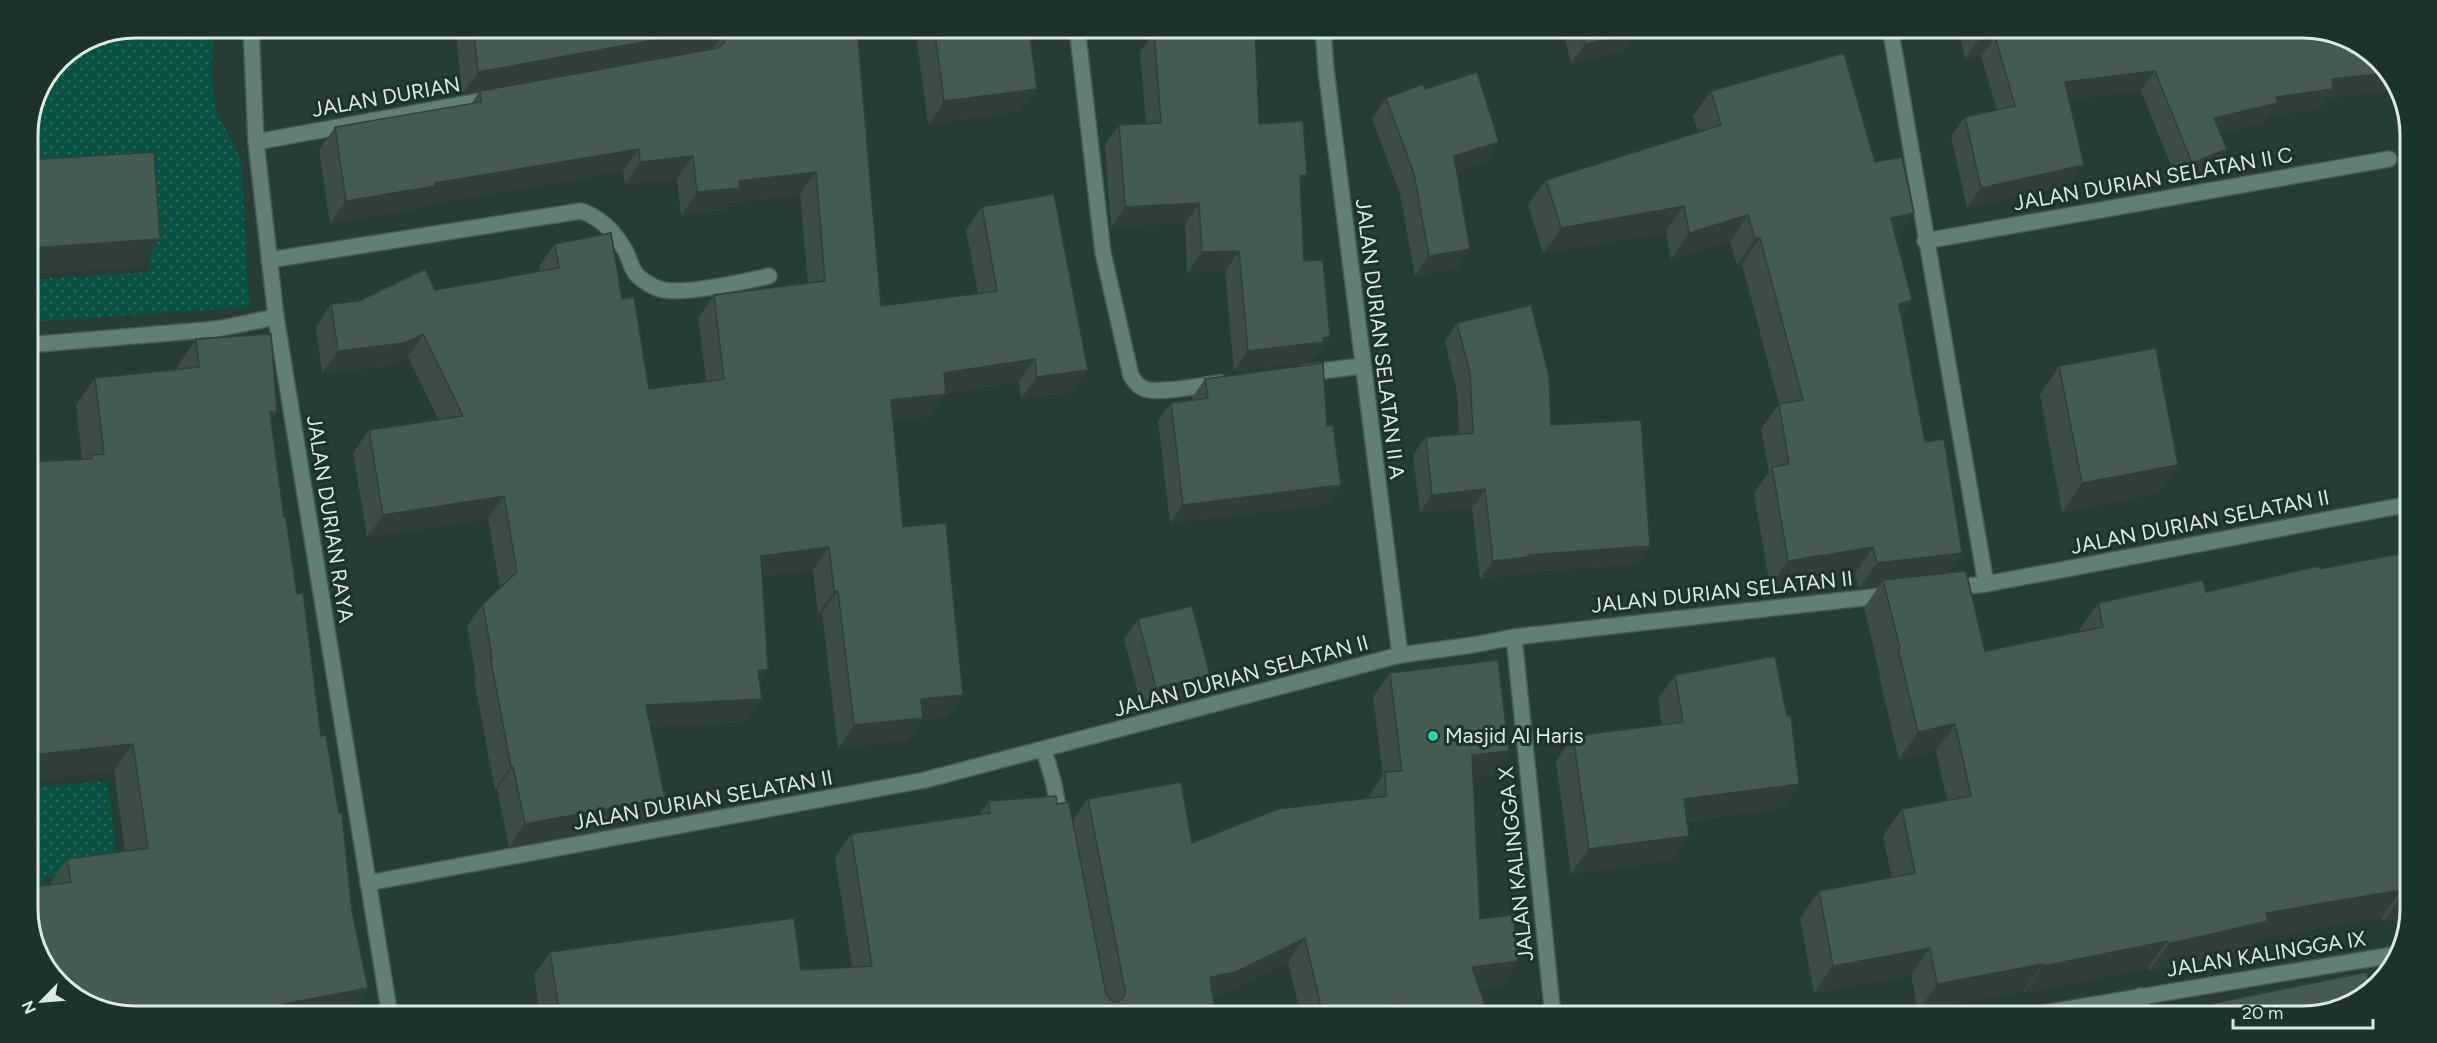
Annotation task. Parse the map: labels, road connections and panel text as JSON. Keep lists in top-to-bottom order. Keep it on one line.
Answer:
{"streets":{"street":["JALAN DURIAN","JALAN DURIAN SELATAN II C","JALAN DURIAN SELATAN II A","JALAN DURIAN RAYA","JALAN DURIAN SELATAN II","JALAN KALINGGA X","JALAN KALINGGA IX"]},"crossings":[["JALAN DURIAN","JALAN DURIAN RAYA"],["JALAN DURIAN SELATAN II A","JALAN DURIAN SELATAN II"],["JALAN DURIAN RAYA","JALAN DURIAN SELATAN II"],["JALAN DURIAN SELATAN II","JALAN KALINGGA X"]],"places":["Masjid Al Haris"],"scale_bar":"20 m","north":"bottom left"}
